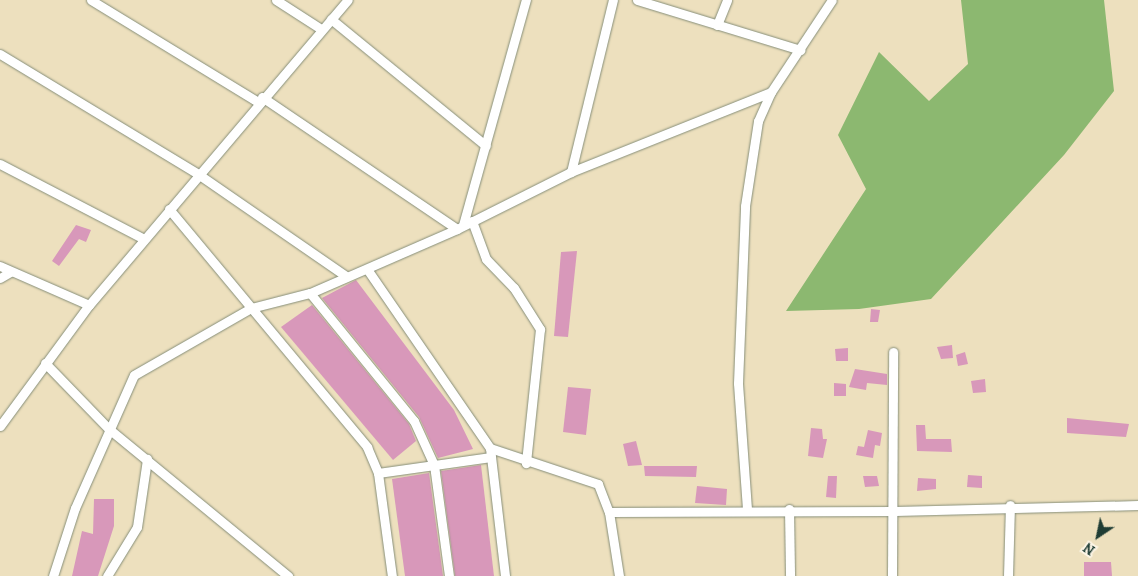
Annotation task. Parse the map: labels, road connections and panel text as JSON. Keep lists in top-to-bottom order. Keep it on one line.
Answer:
{"north":"bottom left"}
